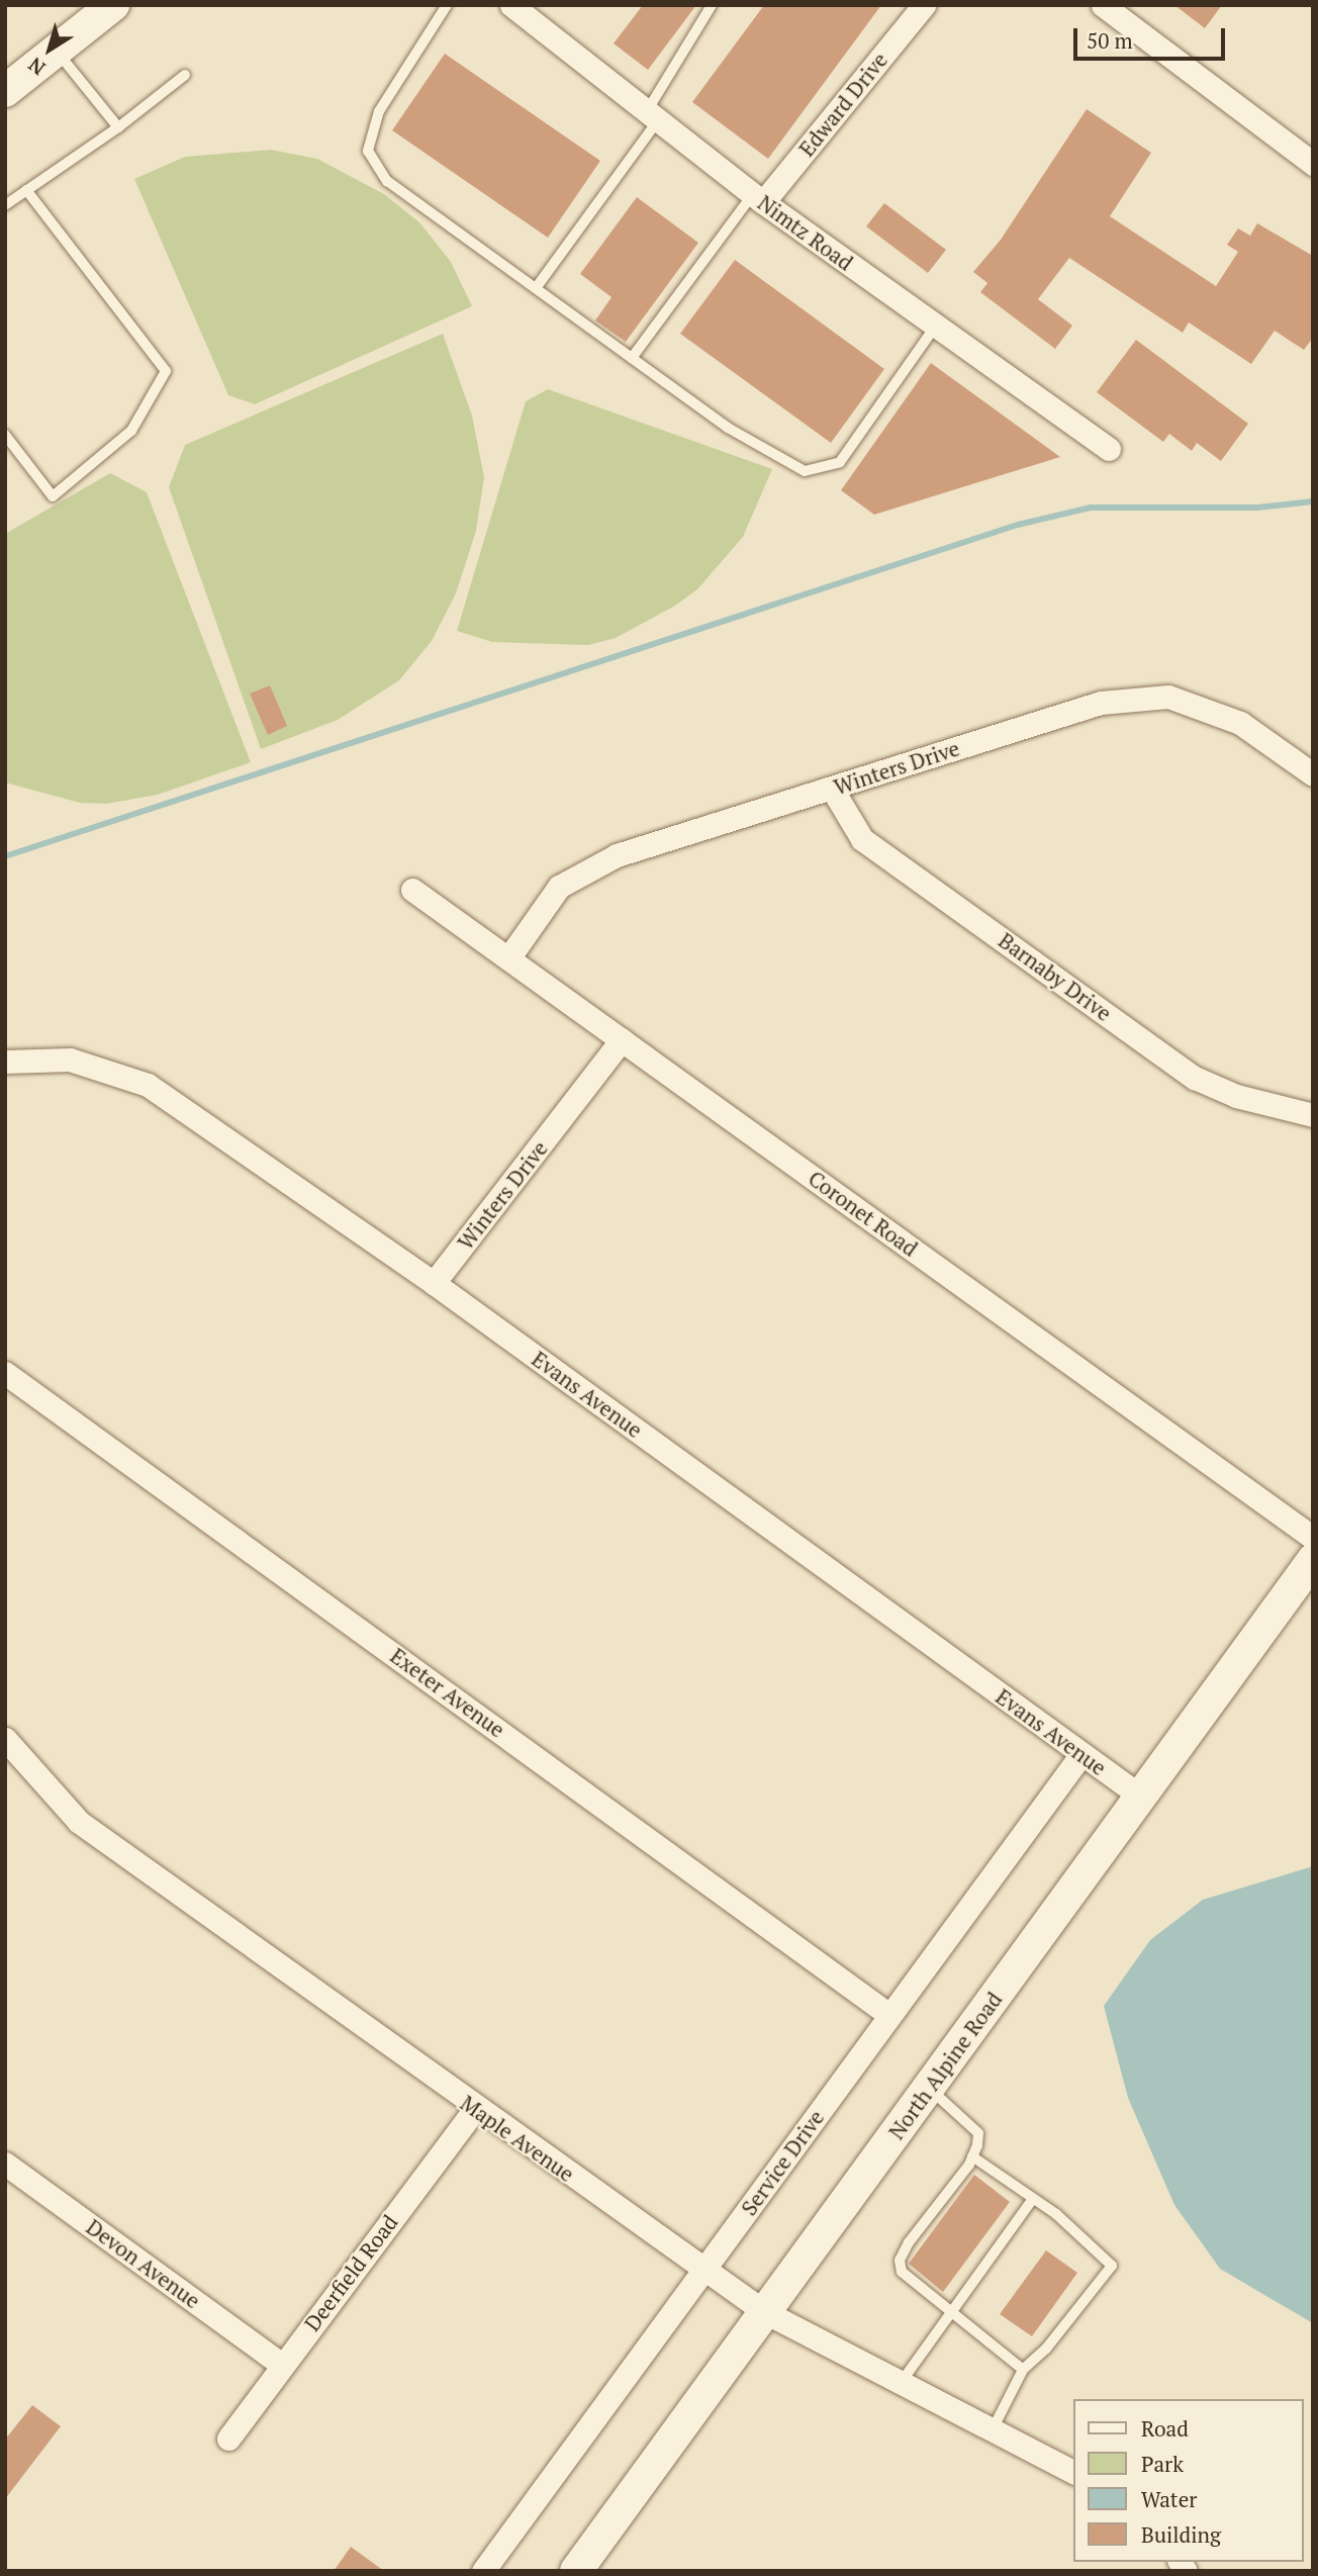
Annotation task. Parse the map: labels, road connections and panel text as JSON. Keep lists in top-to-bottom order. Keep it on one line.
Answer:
{"streets":{"main road":["North Alpine Road"],"street":["Edward Drive","Nimtz Road","Winters Drive","Barnaby Drive","Coronet Road","Evans Avenue","Exeter Avenue","Maple Avenue","Service Drive","Devon Avenue","Deerfield Road"]},"crossings":[["Edward Drive","Nimtz Road"],["Winters Drive","Barnaby Drive"],["Winters Drive","Coronet Road"],["Winters Drive","Evans Avenue"],["Evans Avenue","North Alpine Road"],["Evans Avenue","Service Drive"],["Exeter Avenue","Service Drive"],["North Alpine Road","Maple Avenue"],["Maple Avenue","Service Drive"],["Maple Avenue","Deerfield Road"],["Devon Avenue","Deerfield Road"]],"legend":["Road","Park","Water","Building"],"scale_bar":"50 m","north":"bottom left"}
